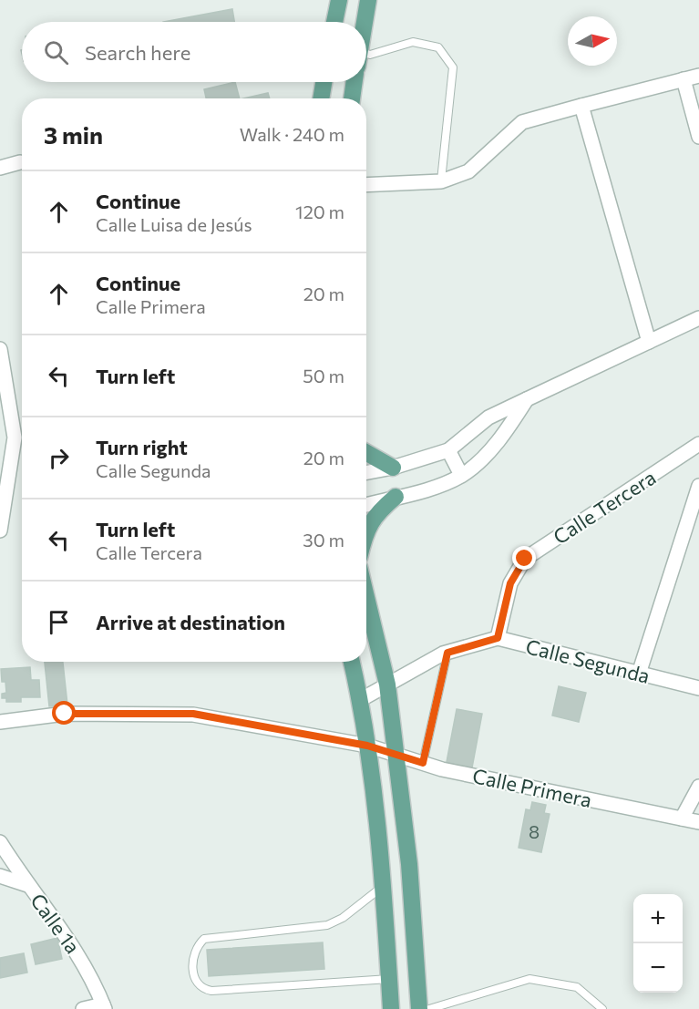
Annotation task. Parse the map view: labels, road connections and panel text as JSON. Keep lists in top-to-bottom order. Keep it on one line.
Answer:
{"streets":{"street":["Calle Tercera","Calle Segunda","Calle Primera","Calle 1a"]},"crossings":[["Calle Tercera","Calle Segunda"]],"house_numbers":["8"],"north":"right","page":{"search":"Search here","heading":["3 min","Walk · 240 m"],"list":[["Continue","Calle Luisa de Jesús","120 m"],["Continue","Calle Primera","20 m"],["Turn left","50 m"],["Turn right","Calle Segunda","20 m"],["Turn left","Calle Tercera","30 m"],"Arrive at destination"],"map_buttons":["+","−"]}}
